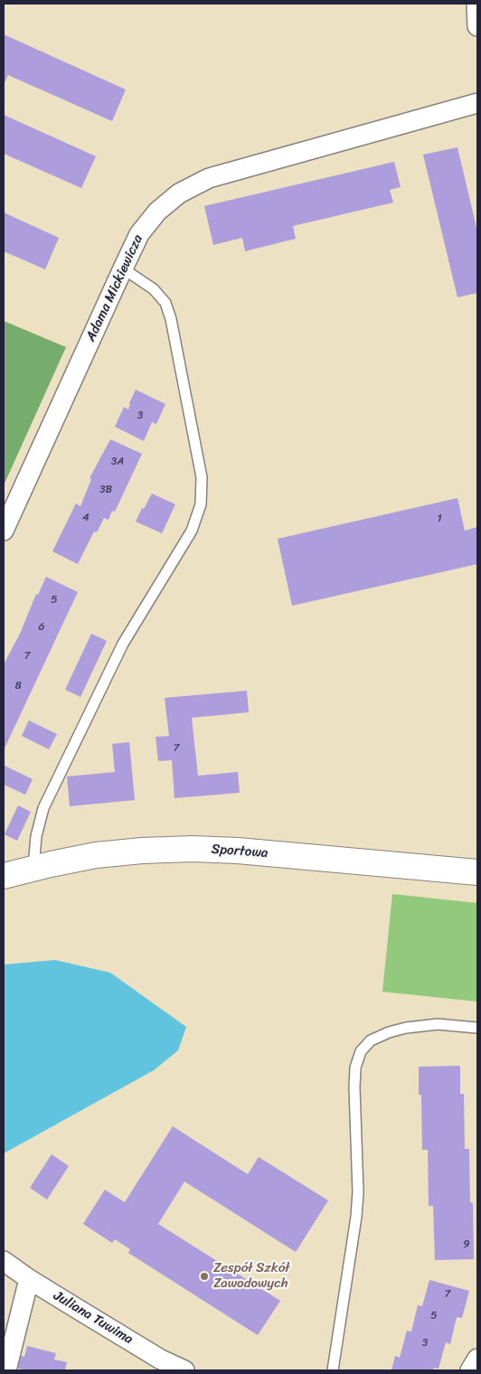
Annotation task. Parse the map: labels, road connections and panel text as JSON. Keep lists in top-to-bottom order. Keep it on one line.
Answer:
{"streets":{"street":["Adama Mickiewicza","Sportowa","Juliana Tuwima"]},"places":["Zespół Szkół Zawodowych"],"house_numbers":["3","3A","3B","4","1","5","6","7","8","7","9","7","5","3"]}
